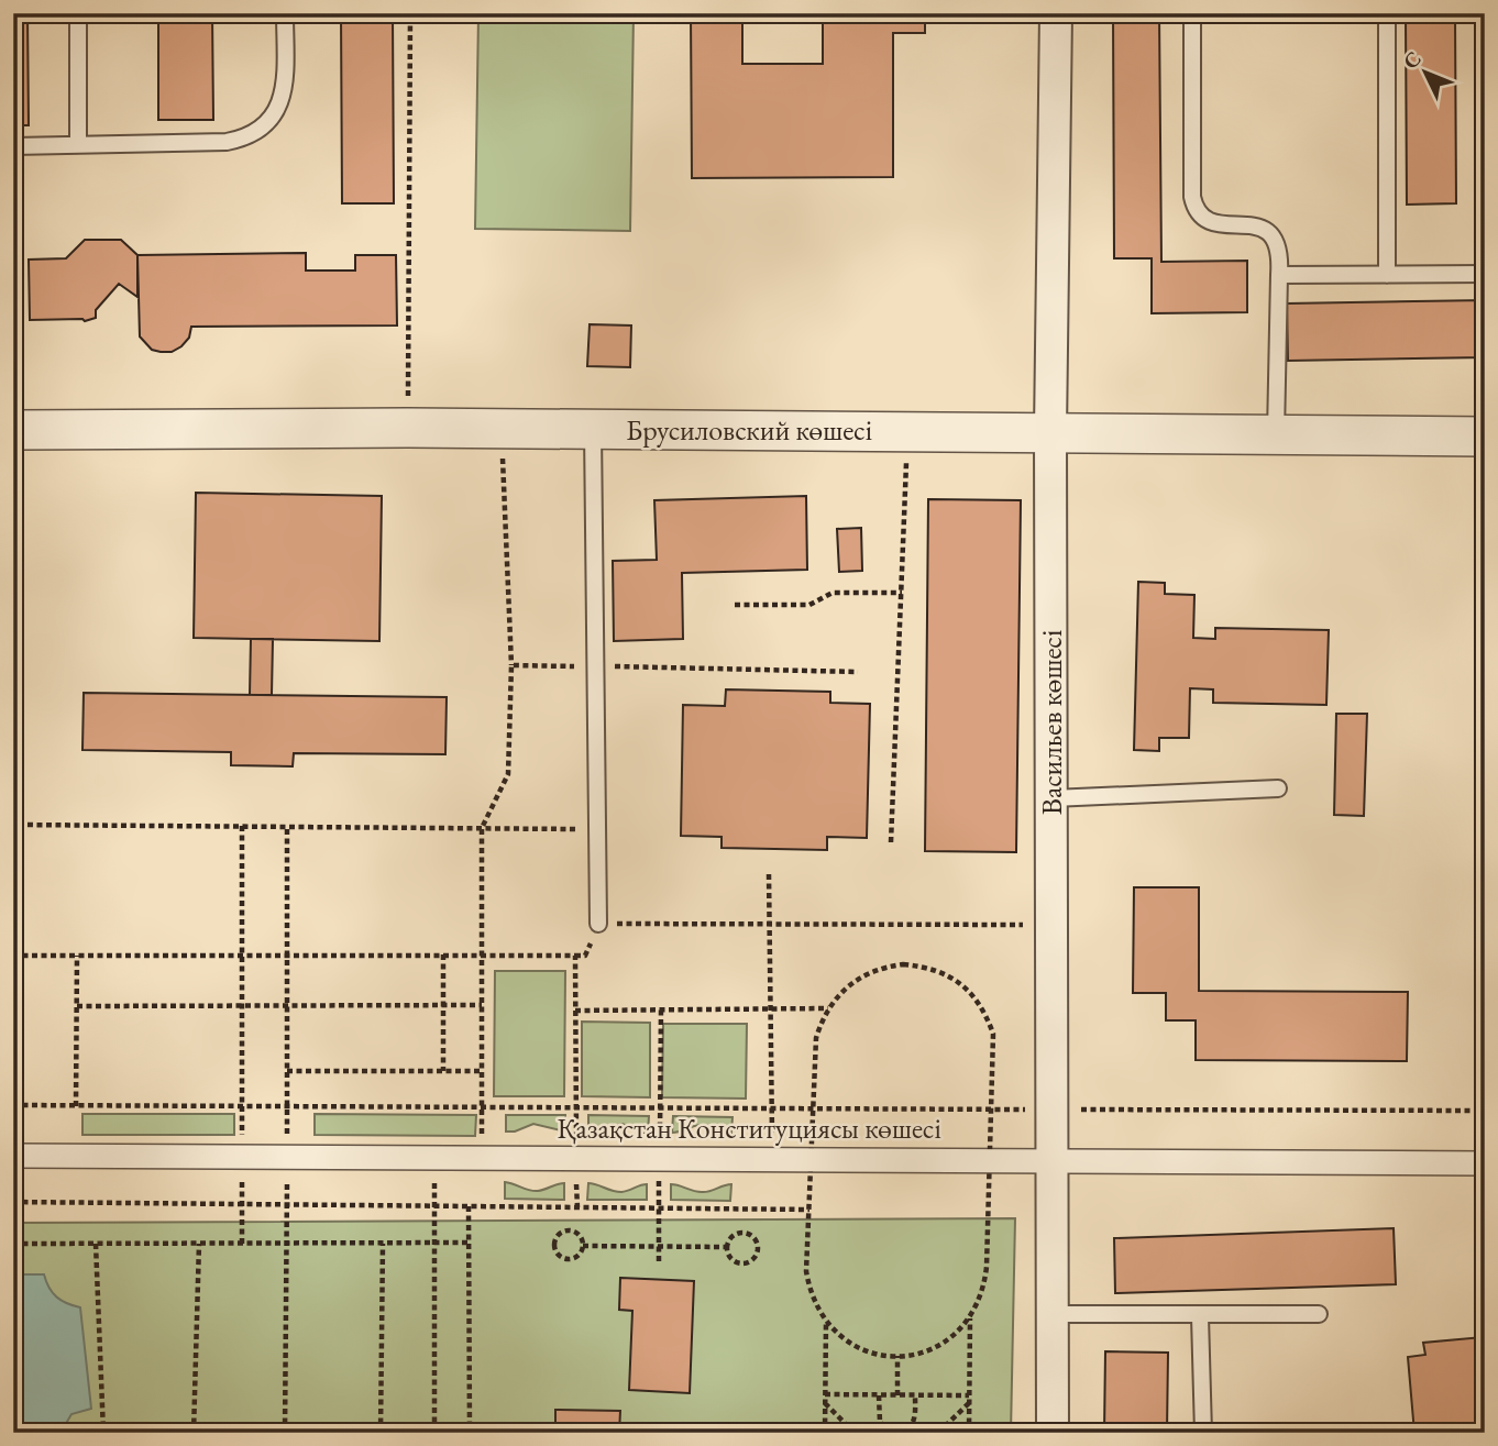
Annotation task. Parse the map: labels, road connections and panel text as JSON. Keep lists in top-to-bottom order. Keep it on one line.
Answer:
{"streets":{"street":["Брусиловский көшесі","Васильев көшесі","Қазақстан Конституциясы көшесі"]},"crossings":[["Брусиловский көшесі","Васильев көшесі"],["Васильев көшесі","Қазақстан Конституциясы көшесі"]],"north":"top left"}
